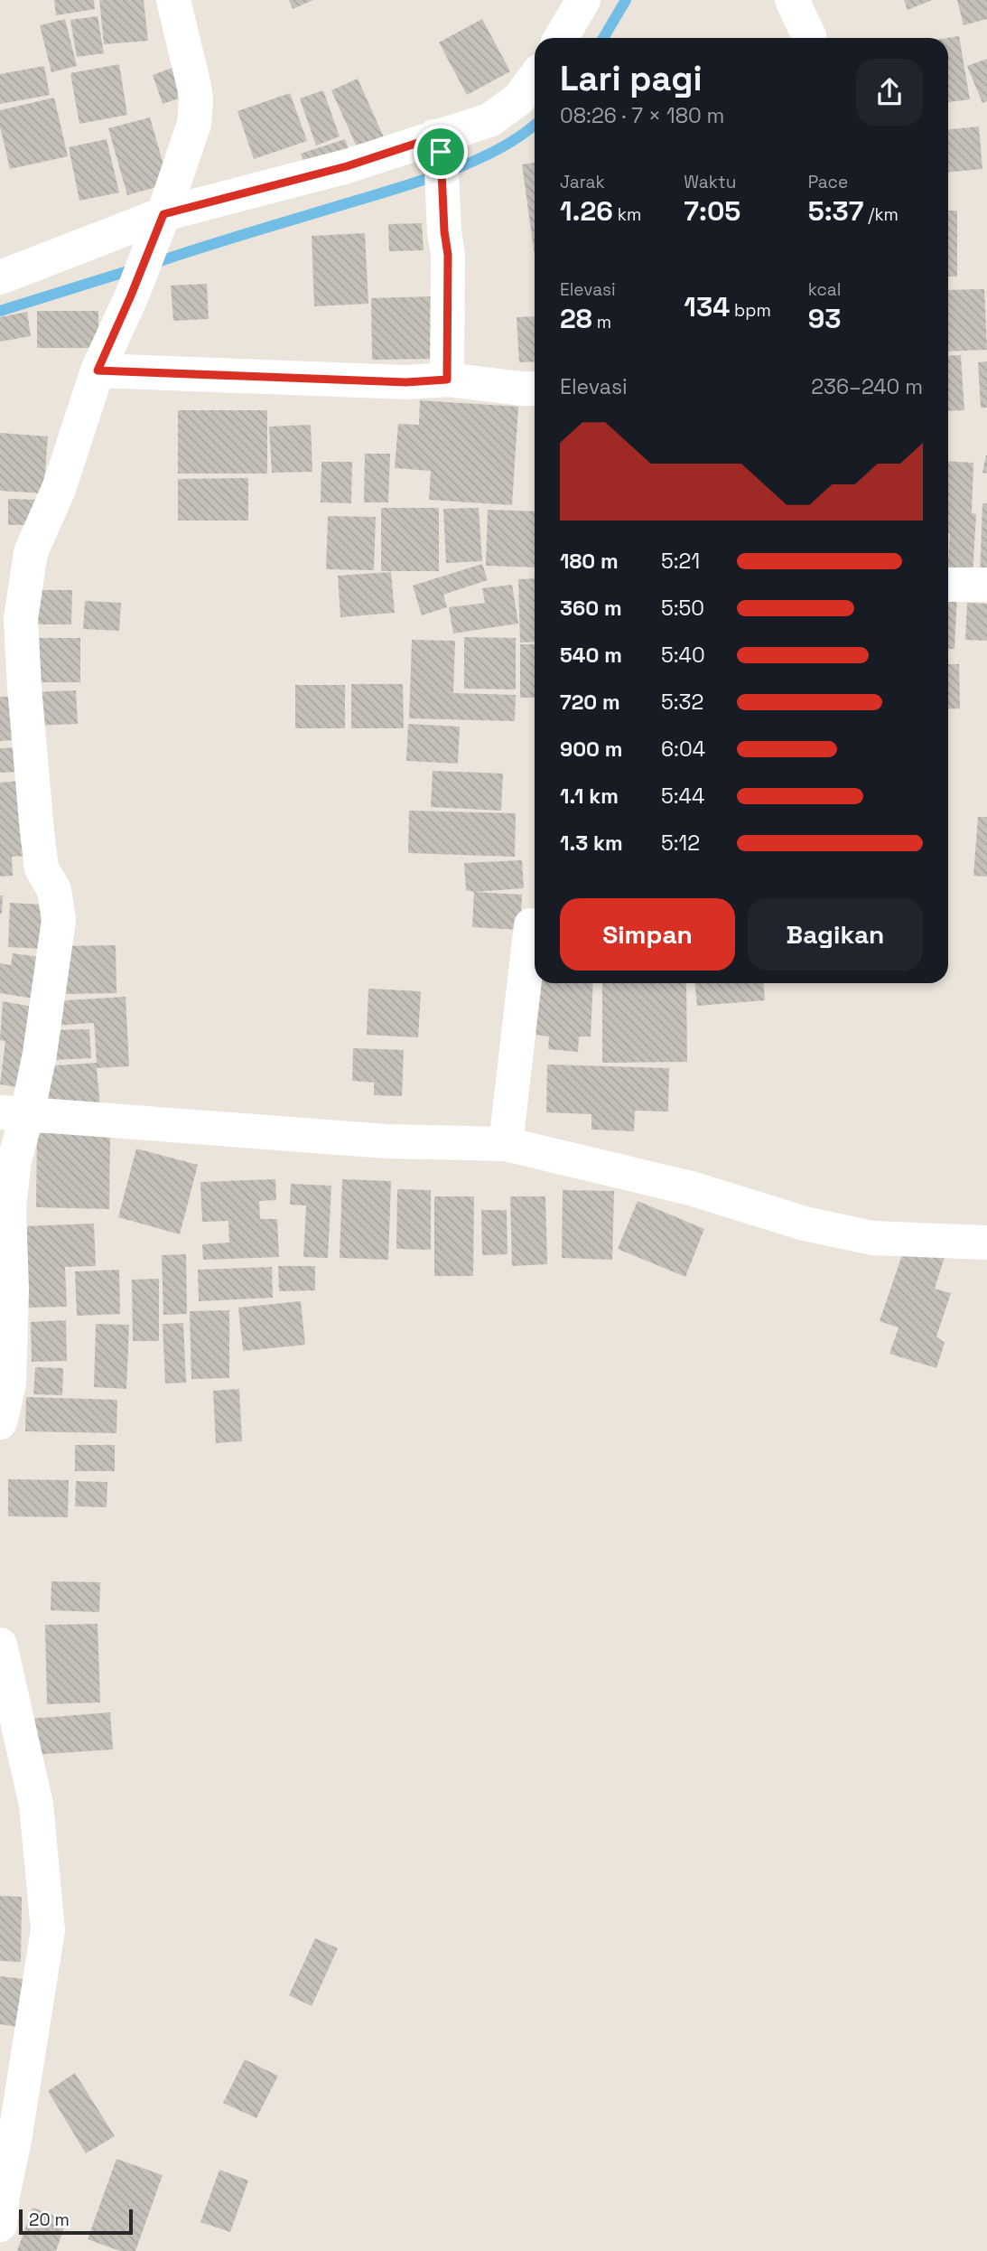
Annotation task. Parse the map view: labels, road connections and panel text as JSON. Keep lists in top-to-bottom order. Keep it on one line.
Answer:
{"scale_bar":"20 m","page":{"heading":["Lari pagi","08:26 · 7 × 180 m"],"stats":[["Jarak","1.26 km"],["Waktu","7:05"],["Pace","5:37 /km"],["Elevasi","28 m"],["134 bpm"],["kcal","93"]],"chart":["Elevasi","236–240 m"],"list":[{"name":"180 m","note":"5:21"},{"name":"360 m","note":"5:50"},{"name":"540 m","note":"5:40"},{"name":"720 m","note":"5:32"},{"name":"900 m","note":"6:04"},{"name":"1.1 km","note":"5:44"},{"name":"1.3 km","note":"5:12"}],"buttons":["Simpan","Bagikan"],"scale":"20 m"}}
